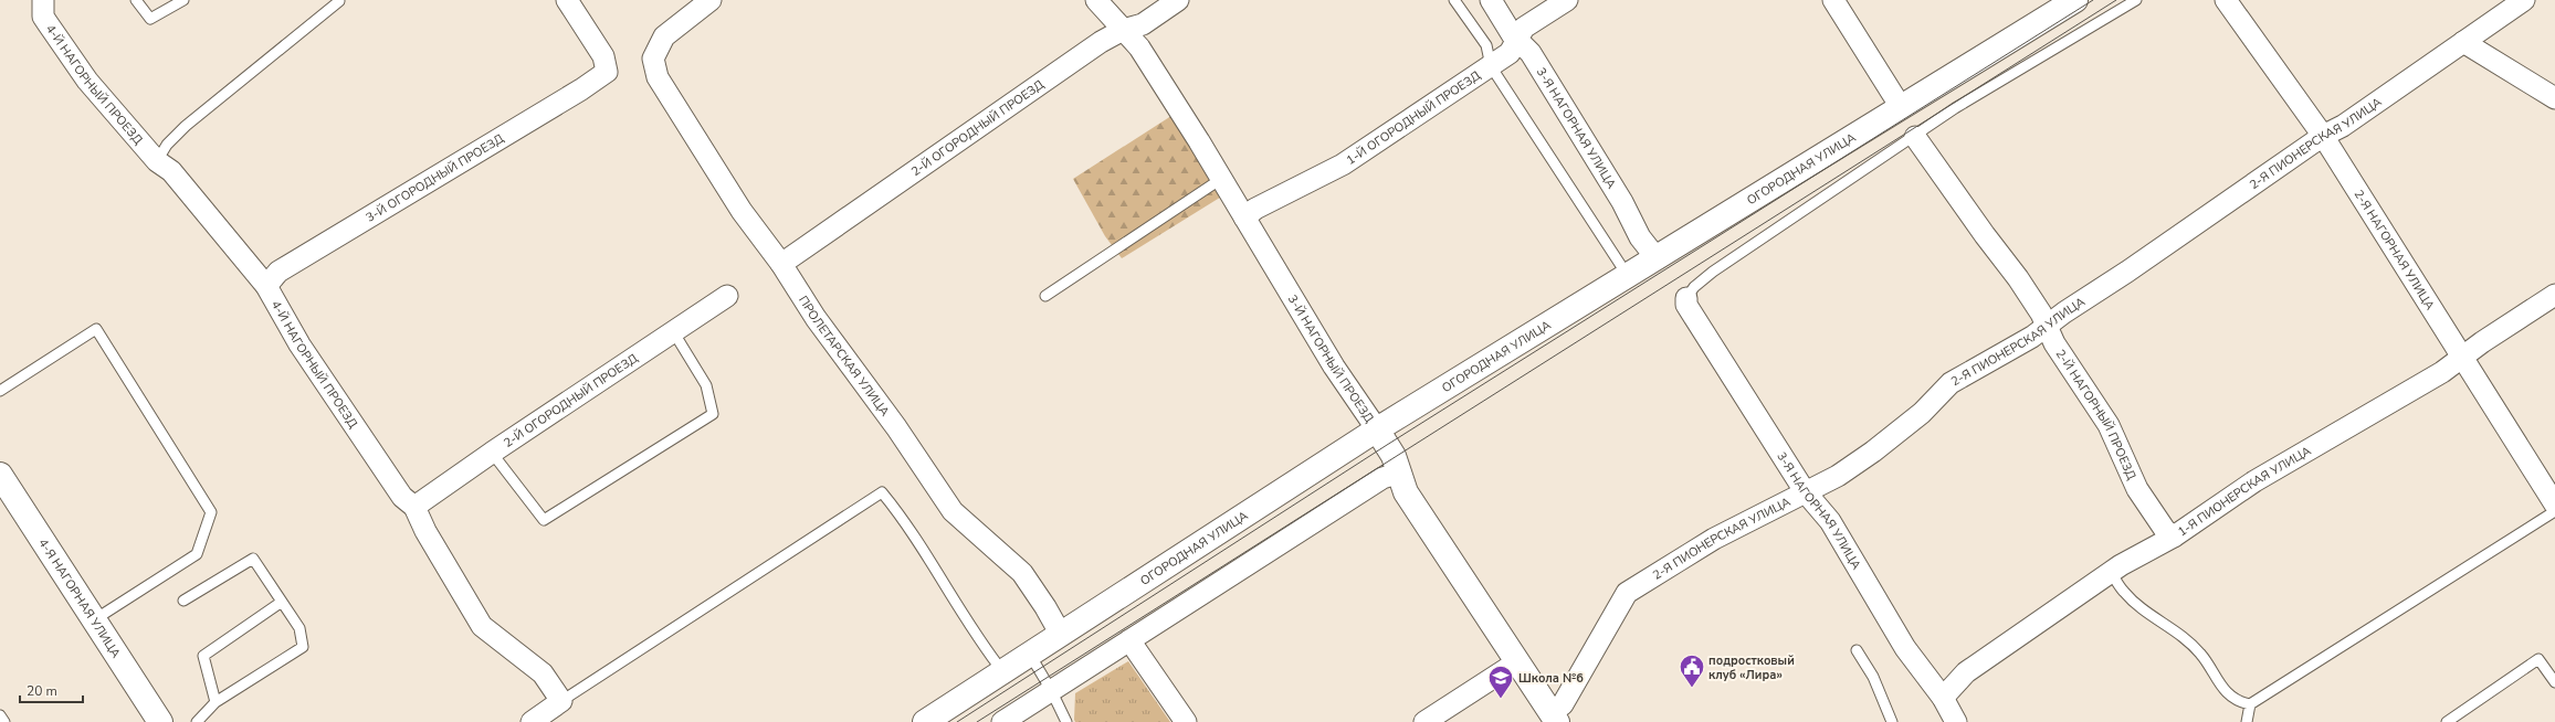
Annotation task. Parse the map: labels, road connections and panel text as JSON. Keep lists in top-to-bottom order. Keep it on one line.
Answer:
{"streets":{"street":["4-Й НАГОРНЫЙ ПРОЕЗД","1-Й ОГОРОДНЫЙ ПРОЕЗД","2-Й ОГОРОДНЫЙ ПРОЕЗД","3-Я НАГОРНАЯ УЛИЦА","2-Я ПИОНЕРСКАЯ УЛИЦА","ОГОРОДНАЯ УЛИЦА","3-Й ОГОРОДНЫЙ ПРОЕЗД","2-Я НАГОРНАЯ УЛИЦА","ПРОЛЕТАРСКАЯ УЛИЦА","3-Й НАГОРНЫЙ ПРОЕЗД","2-Й НАГОРНЫЙ ПРОЕЗД","1-Я ПИОНЕРСКАЯ УЛИЦА","4-Я НАГОРНАЯ УЛИЦА"]},"crossings":[["4-Й НАГОРНЫЙ ПРОЕЗД","2-Й ОГОРОДНЫЙ ПРОЕЗД"],["4-Й НАГОРНЫЙ ПРОЕЗД","3-Й ОГОРОДНЫЙ ПРОЕЗД"],["1-Й ОГОРОДНЫЙ ПРОЕЗД","3-Я НАГОРНАЯ УЛИЦА"],["1-Й ОГОРОДНЫЙ ПРОЕЗД","3-Й НАГОРНЫЙ ПРОЕЗД"],["2-Й ОГОРОДНЫЙ ПРОЕЗД","ПРОЛЕТАРСКАЯ УЛИЦА"],["2-Й ОГОРОДНЫЙ ПРОЕЗД","3-Й НАГОРНЫЙ ПРОЕЗД"],["3-Я НАГОРНАЯ УЛИЦА","2-Я ПИОНЕРСКАЯ УЛИЦА"],["3-Я НАГОРНАЯ УЛИЦА","ОГОРОДНАЯ УЛИЦА"],["3-Я НАГОРНАЯ УЛИЦА","1-Я ПИОНЕРСКАЯ УЛИЦА"],["2-Я ПИОНЕРСКАЯ УЛИЦА","2-Я НАГОРНАЯ УЛИЦА"],["2-Я ПИОНЕРСКАЯ УЛИЦА","3-Й НАГОРНЫЙ ПРОЕЗД"],["2-Я ПИОНЕРСКАЯ УЛИЦА","2-Й НАГОРНЫЙ ПРОЕЗД"],["ОГОРОДНАЯ УЛИЦА","ПРОЛЕТАРСКАЯ УЛИЦА"],["ОГОРОДНАЯ УЛИЦА","3-Й НАГОРНЫЙ ПРОЕЗД"],["2-Я НАГОРНАЯ УЛИЦА","1-Я ПИОНЕРСКАЯ УЛИЦА"],["2-Й НАГОРНЫЙ ПРОЕЗД","1-Я ПИОНЕРСКАЯ УЛИЦА"]],"places":{"public building":["подростковый клуб «Лира»"],"school or university":["Школа №6"]},"scale_bar":"20 m"}
